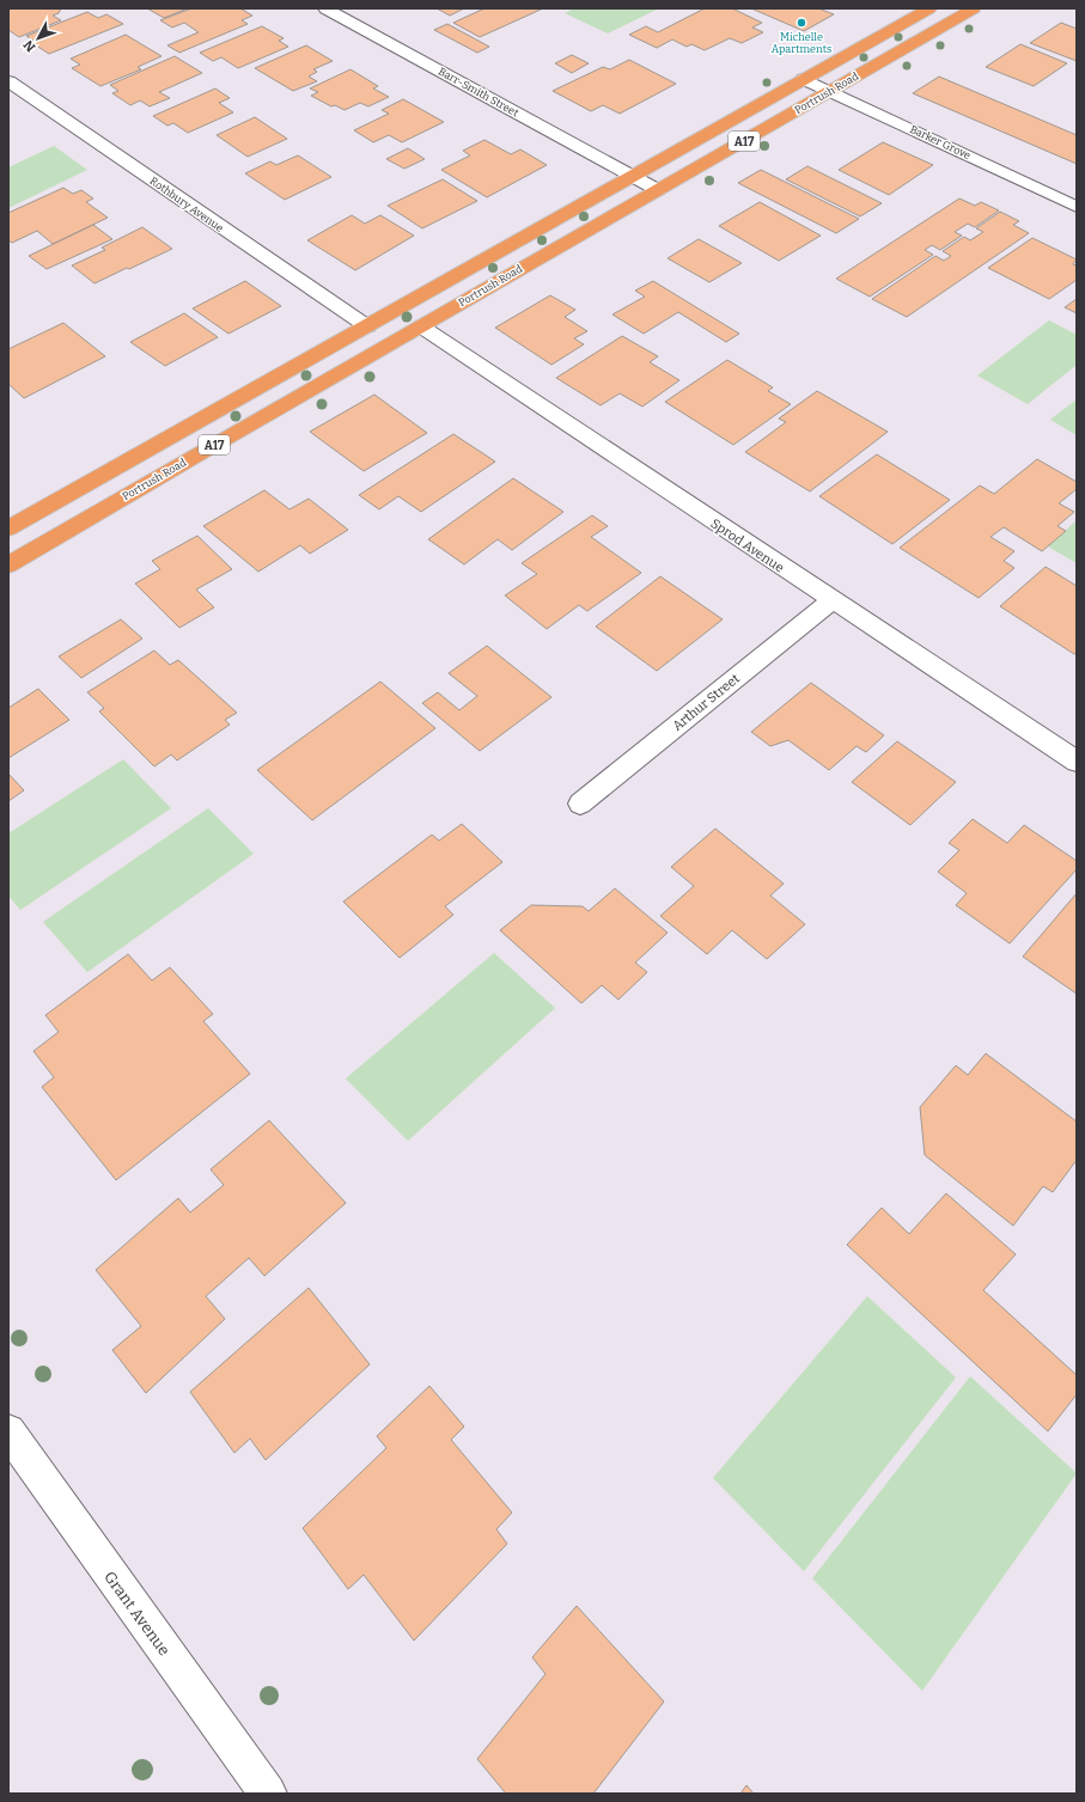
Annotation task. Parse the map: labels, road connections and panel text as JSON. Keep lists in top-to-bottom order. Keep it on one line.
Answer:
{"streets":{"highway":["Portrush Road","A17"],"street":["Barr-Smith Street","Barker Grove","Rothbury Avenue","Sprod Avenue","Arthur Street","Grant Avenue"]},"crossings":[["Barr-Smith Street","Portrush Road"],["Portrush Road","Barker Grove"],["Portrush Road","Rothbury Avenue"],["Portrush Road","Sprod Avenue"],["Sprod Avenue","Arthur Street"]],"places":["Michelle Apartments"],"north":"bottom left"}
